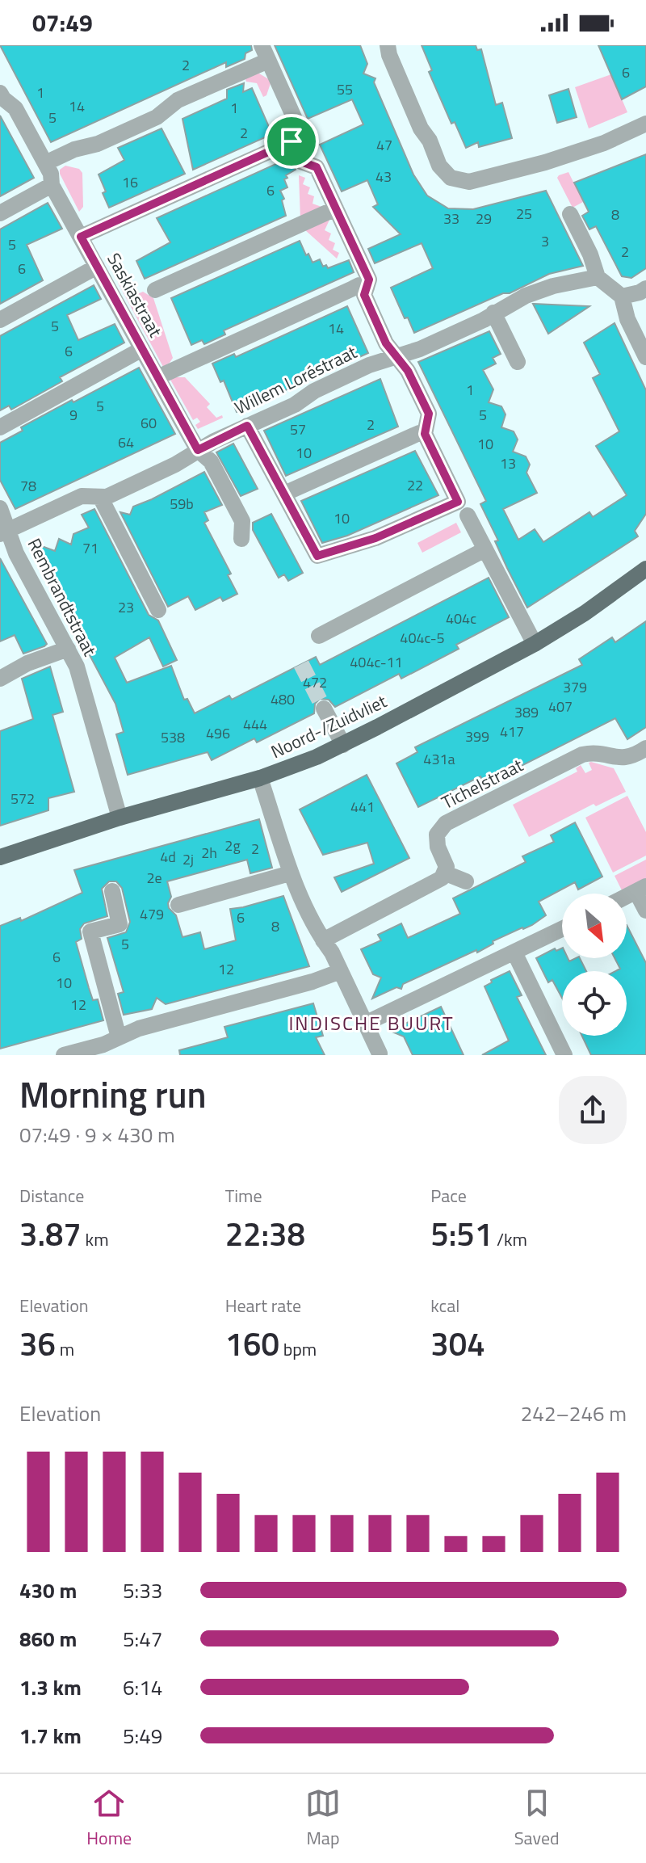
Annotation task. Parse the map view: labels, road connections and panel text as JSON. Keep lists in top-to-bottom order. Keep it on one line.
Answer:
{"streets":{"main road":["Noord-/Zuidvliet"],"street":["Saskiastraat","Willem Loréstraat","Rembrandtstraat","Tichelstraat"]},"crossings":[["Saskiastraat","Willem Loréstraat"],["Willem Loréstraat","Rembrandtstraat"],["Rembrandtstraat","Noord-/Zuidvliet"]],"districts":["INDISCHE BUURT"],"house_numbers":["2","6","55","1","14","1","5","2","47","43","16","6","25","8","33","29","3","5","2","6","5","14","6","1","5","9","5","60","2","57","64","10","10","13","22","78","59b","10","71","23","404c","404c-5","404c-11","472","379","480","407","389","444","417","496","399","538","431a","572","441","2g","2","2h","4d","2j","2e","479","6","8","5","6","12","10","12"],"north":"bottom right","page":{"status":"07:49","heading":["Morning run","07:49 · 9 × 430 m"],"stats":[["Distance","3.87 km"],["Time","22:38"],["Pace","5:51 /km"],["Elevation","36 m"],["Heart rate","160 bpm"],["kcal","304"]],"chart":["Elevation","242–246 m"],"list":[{"name":"430 m","note":"5:33"},{"name":"860 m","note":"5:47"},{"name":"1.3 km","note":"6:14"},{"name":"1.7 km","note":"5:49"}],"tabs":["Home","Map","Saved"]}}
